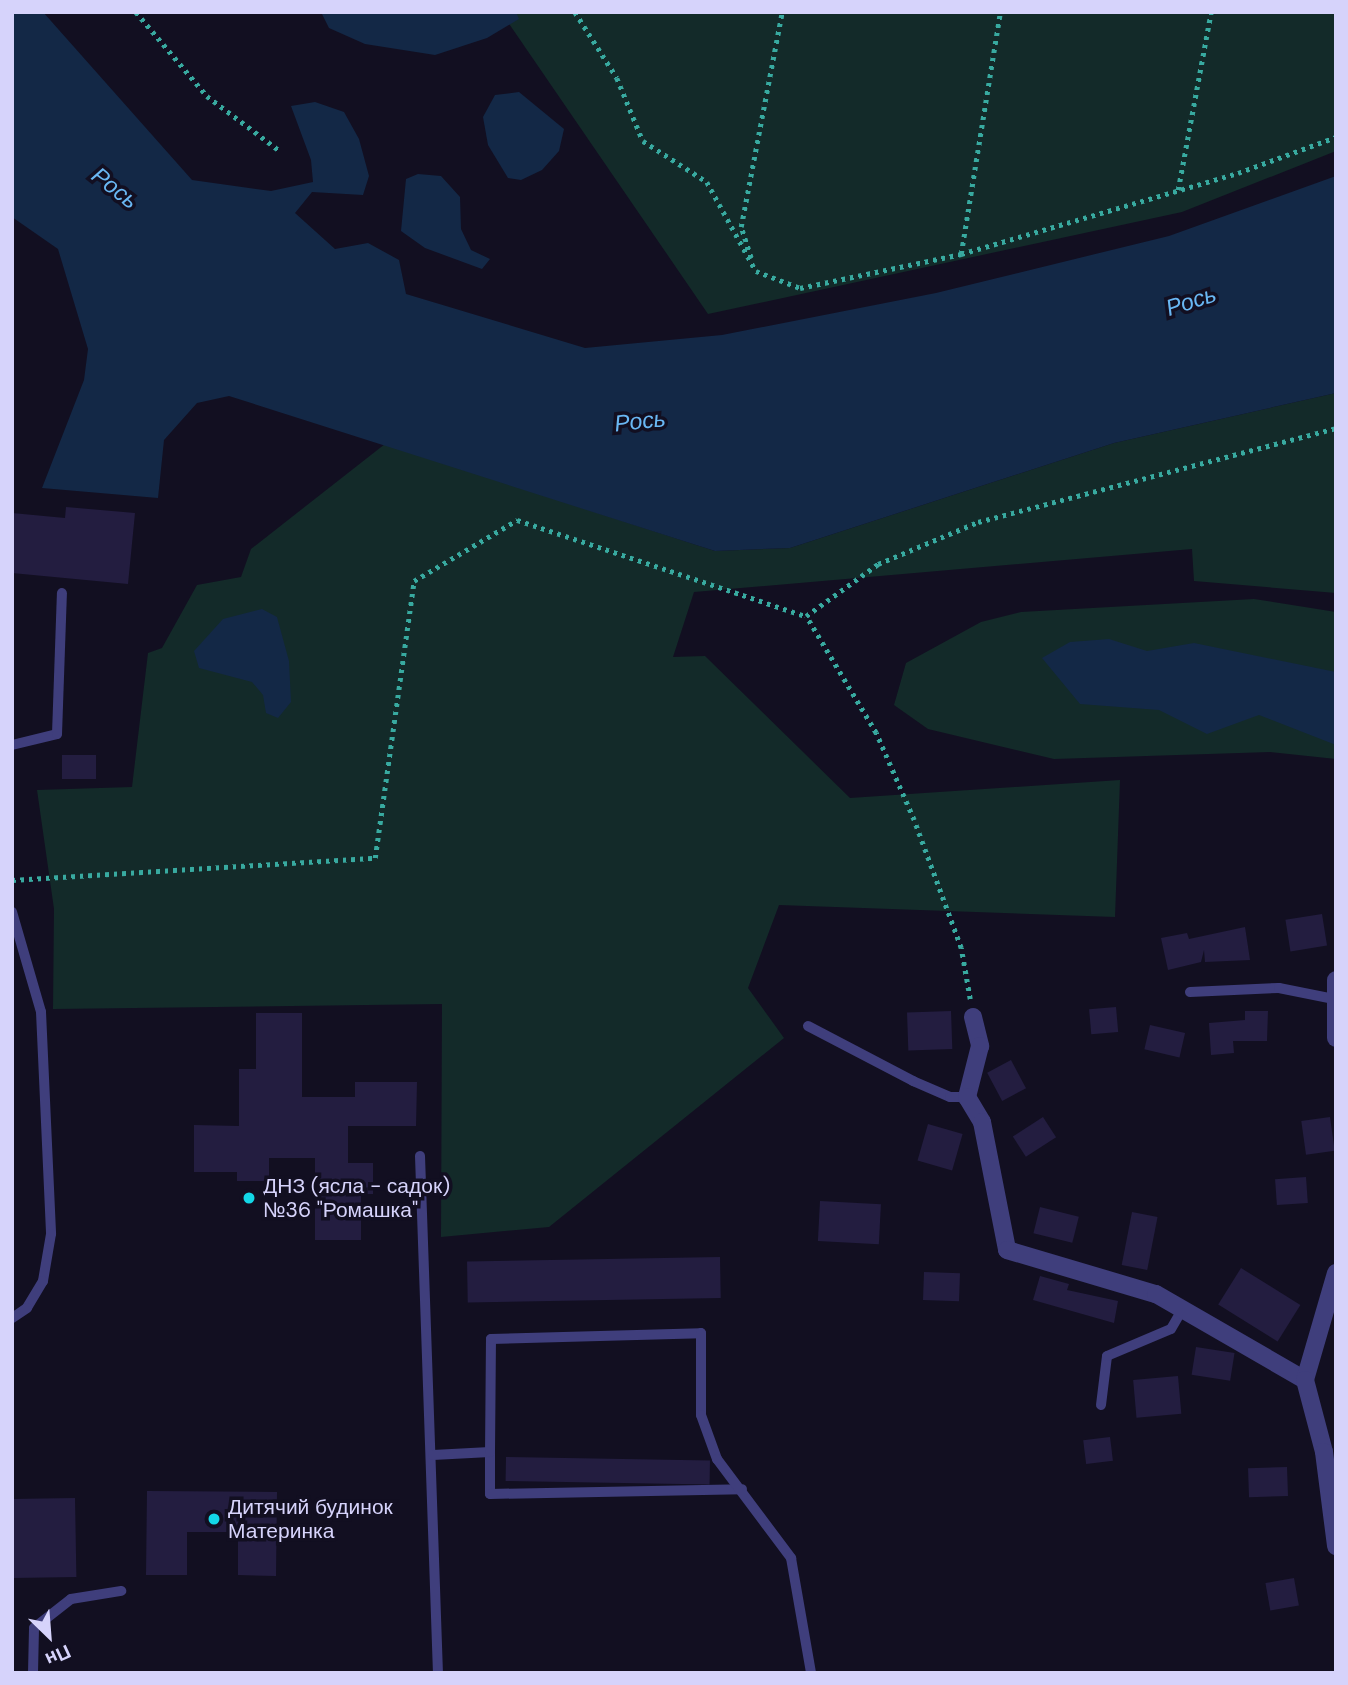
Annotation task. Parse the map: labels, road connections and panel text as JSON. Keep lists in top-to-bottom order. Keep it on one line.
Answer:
{"water":["Рось"],"places":["ДНЗ (ясла - садок) №36 \"Ромашка\"","Дитячий будинок Материнка"],"north":"bottom right"}
